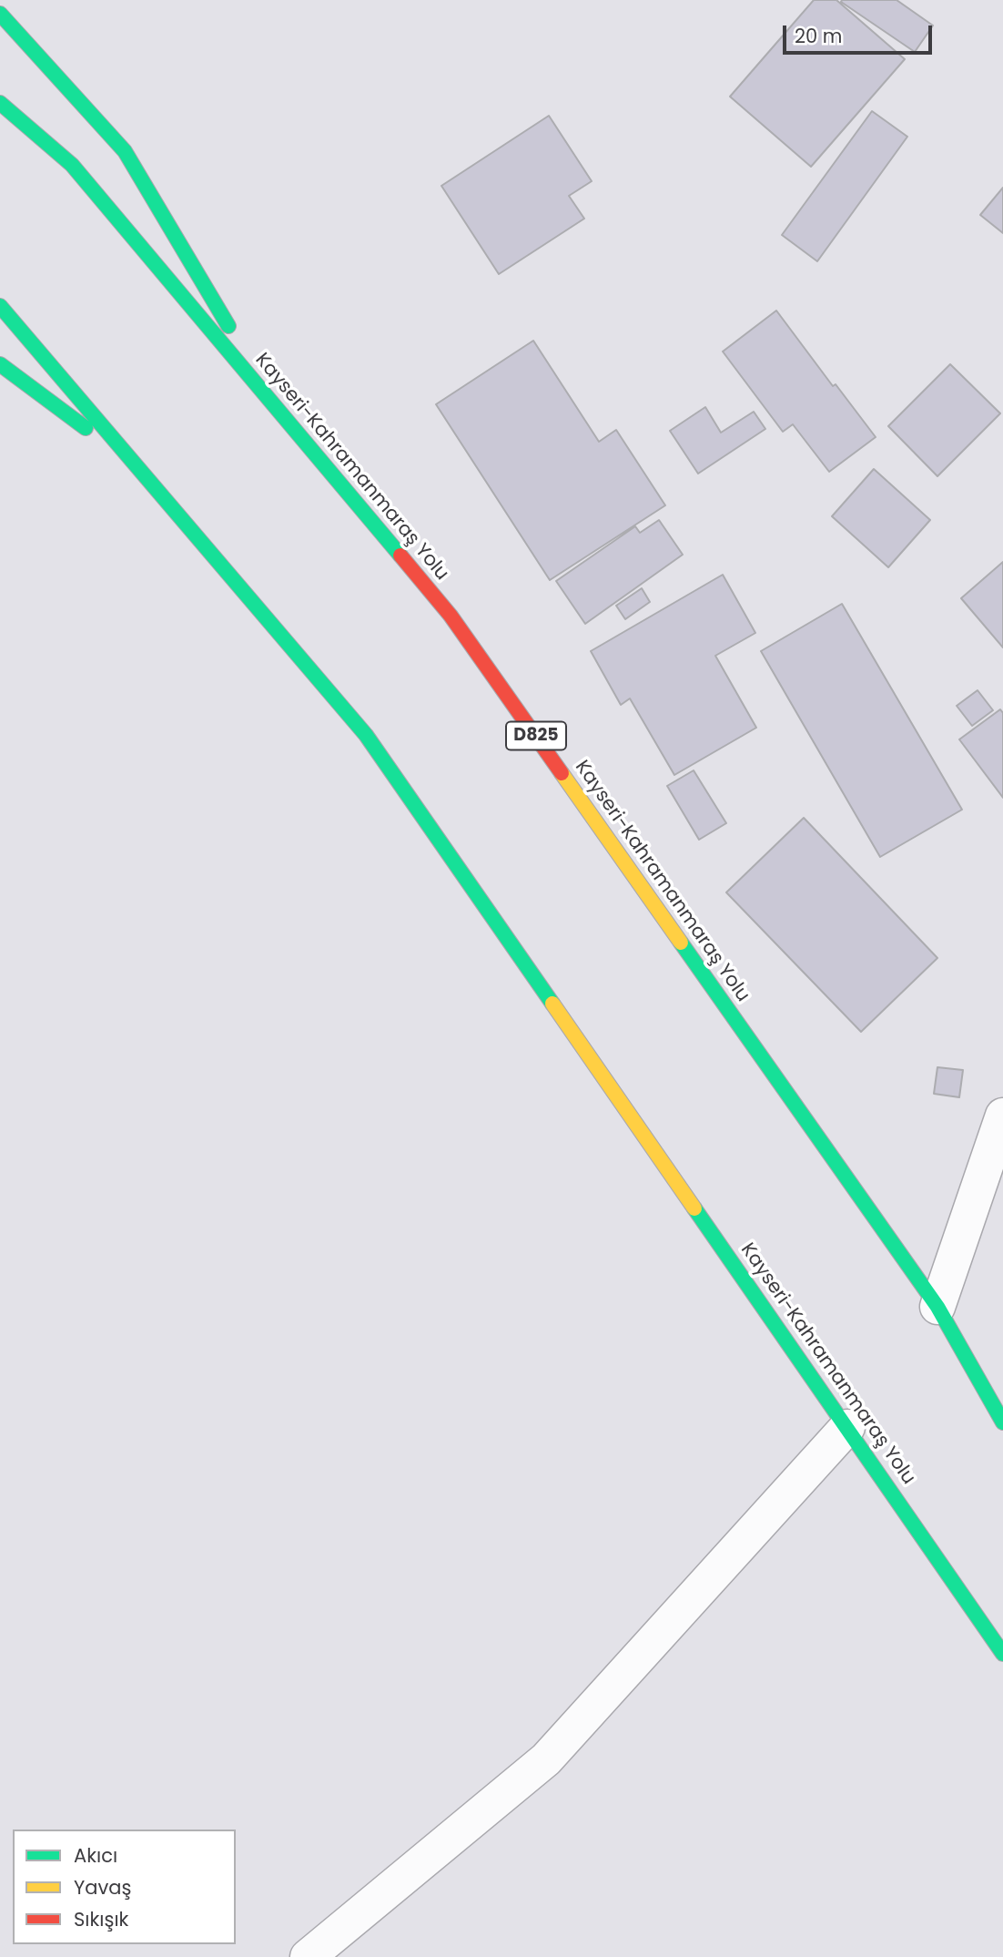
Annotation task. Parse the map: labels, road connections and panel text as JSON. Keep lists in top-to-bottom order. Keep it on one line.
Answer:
{"streets":{"highway":["Kayseri-Kahramanmaraş Yolu","D825"]},"legend":["Akıcı","Yavaş","Sıkışık"],"scale_bar":"20 m"}
